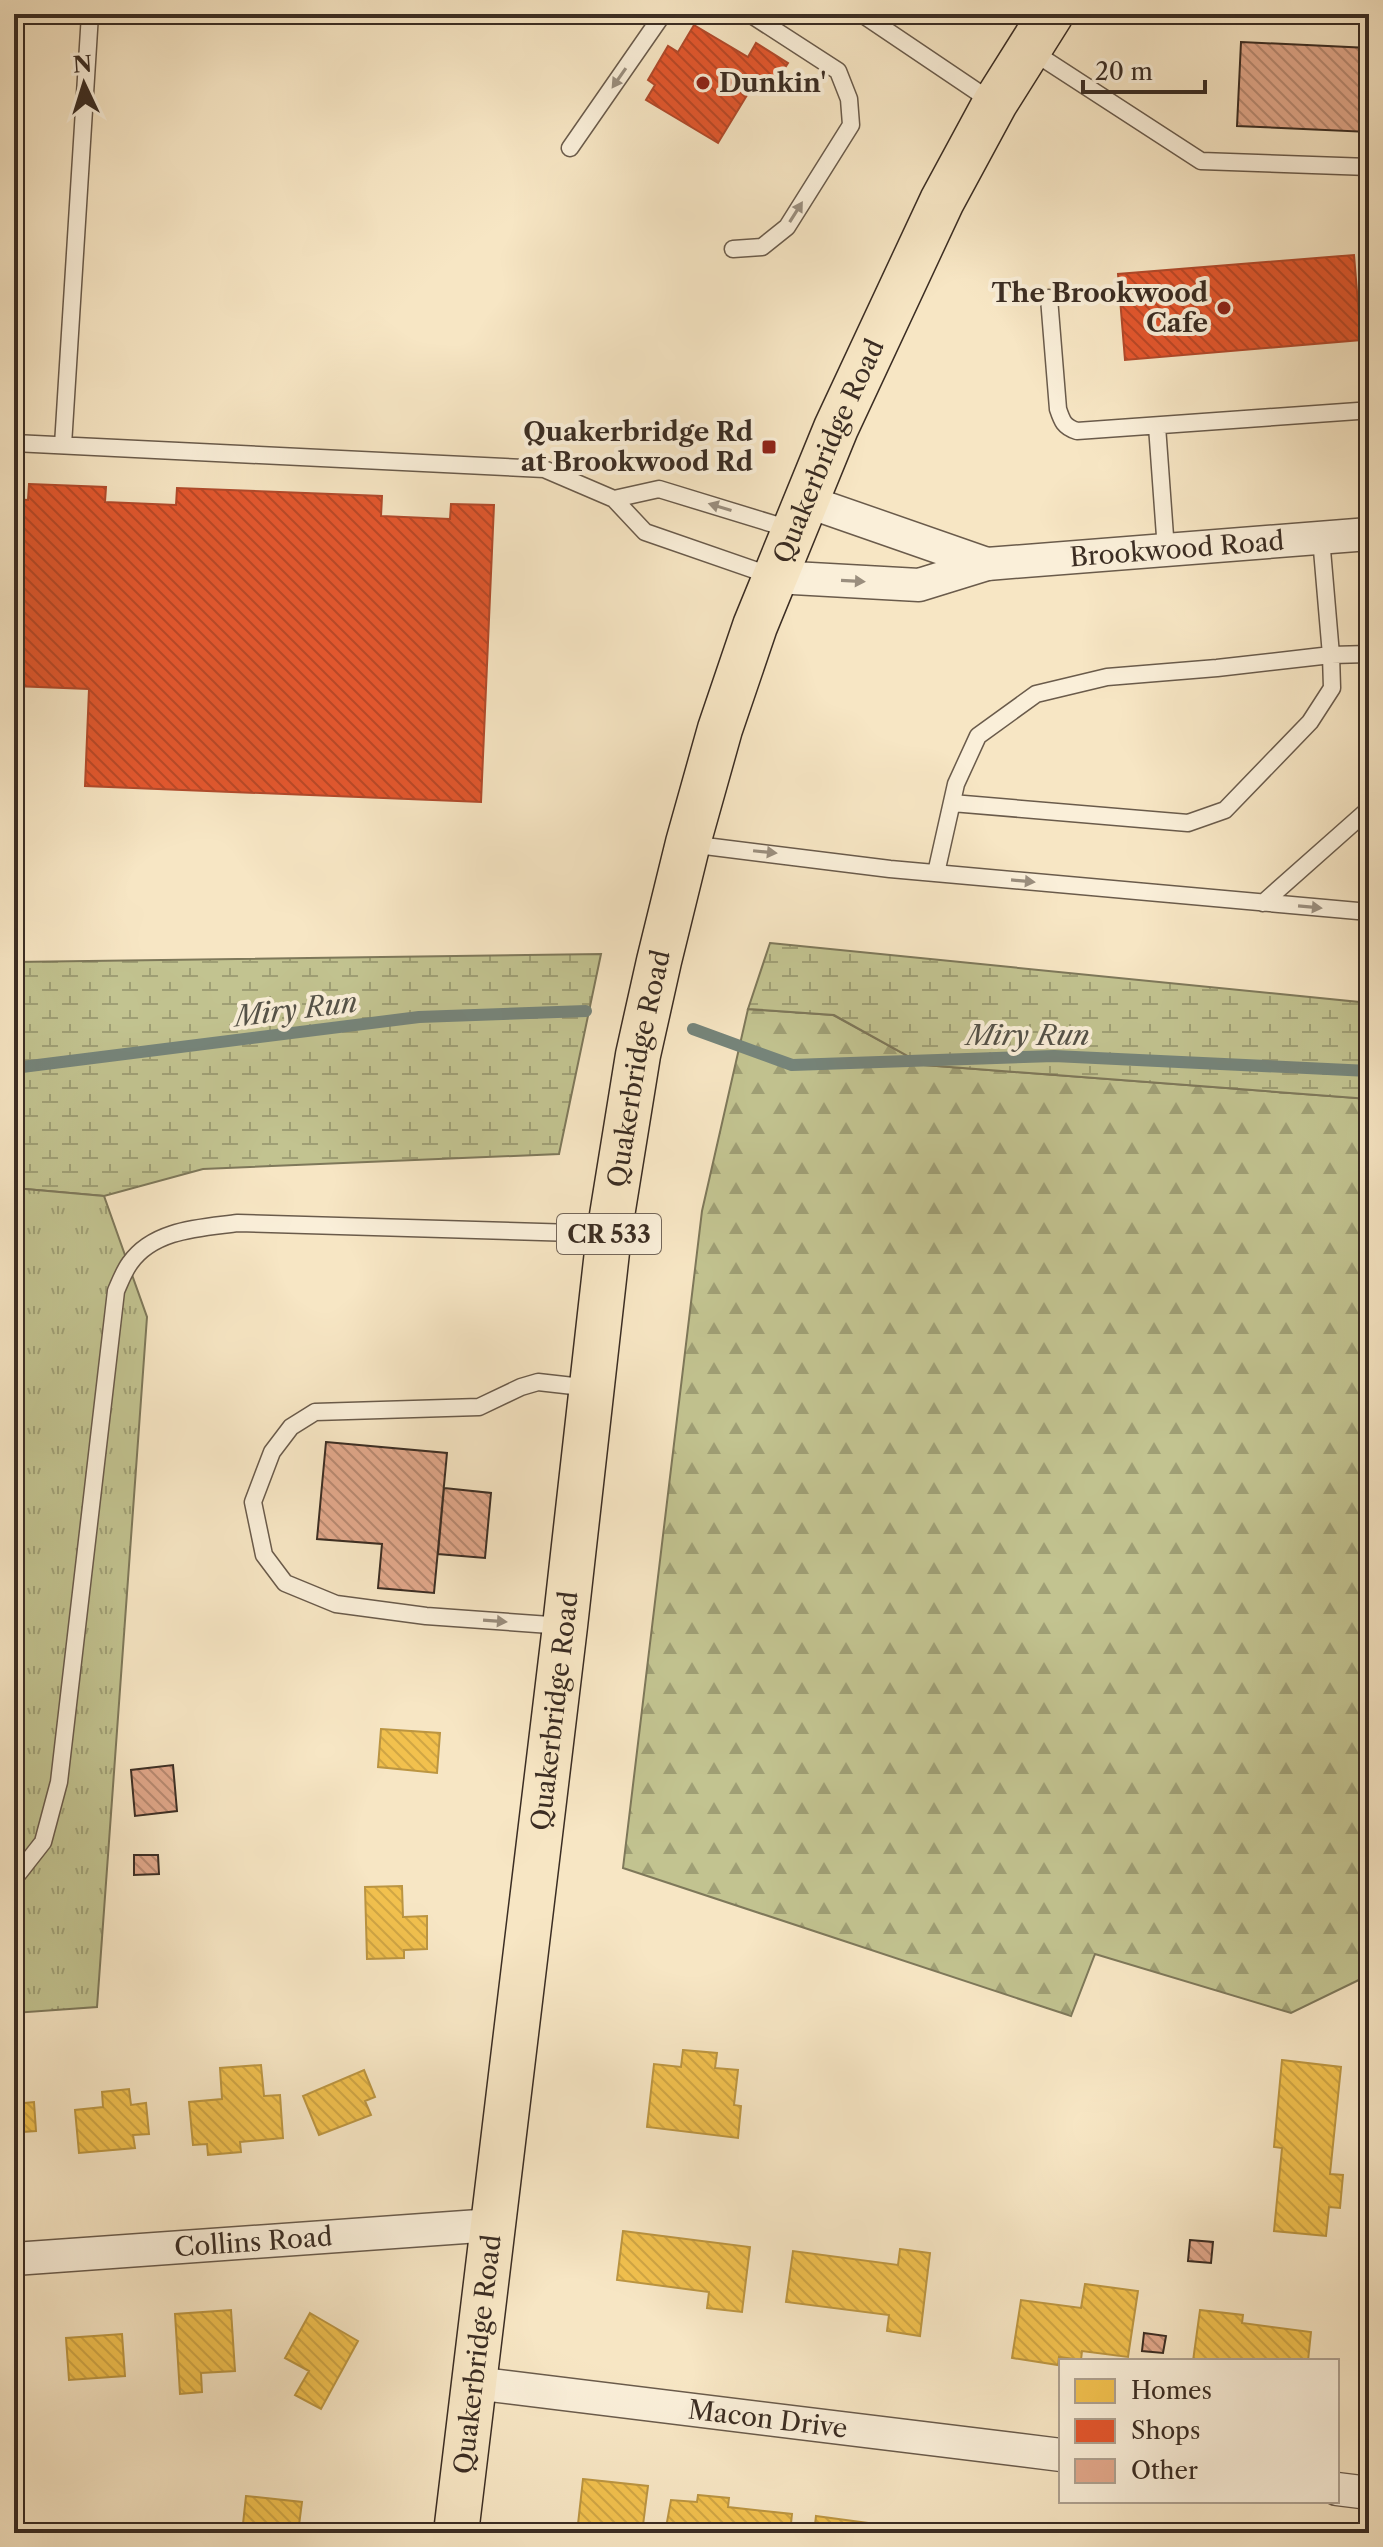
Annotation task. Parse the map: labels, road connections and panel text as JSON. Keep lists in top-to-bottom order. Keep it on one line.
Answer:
{"streets":{"main road":["Quakerbridge Road","CR 533"],"street":["Brookwood Road","Collins Road","Macon Drive"]},"crossings":[["Quakerbridge Road","Brookwood Road"],["Quakerbridge Road","Collins Road"],["Quakerbridge Road","Macon Drive"]],"water":["Miry Run"],"places":{"other":["Dunkin'","The Brookwood Cafe"],"transit":["Quakerbridge Rd at Brookwood Rd"]},"legend":["Homes","Shops","Other"],"scale_bar":"20 m","north":"top"}
